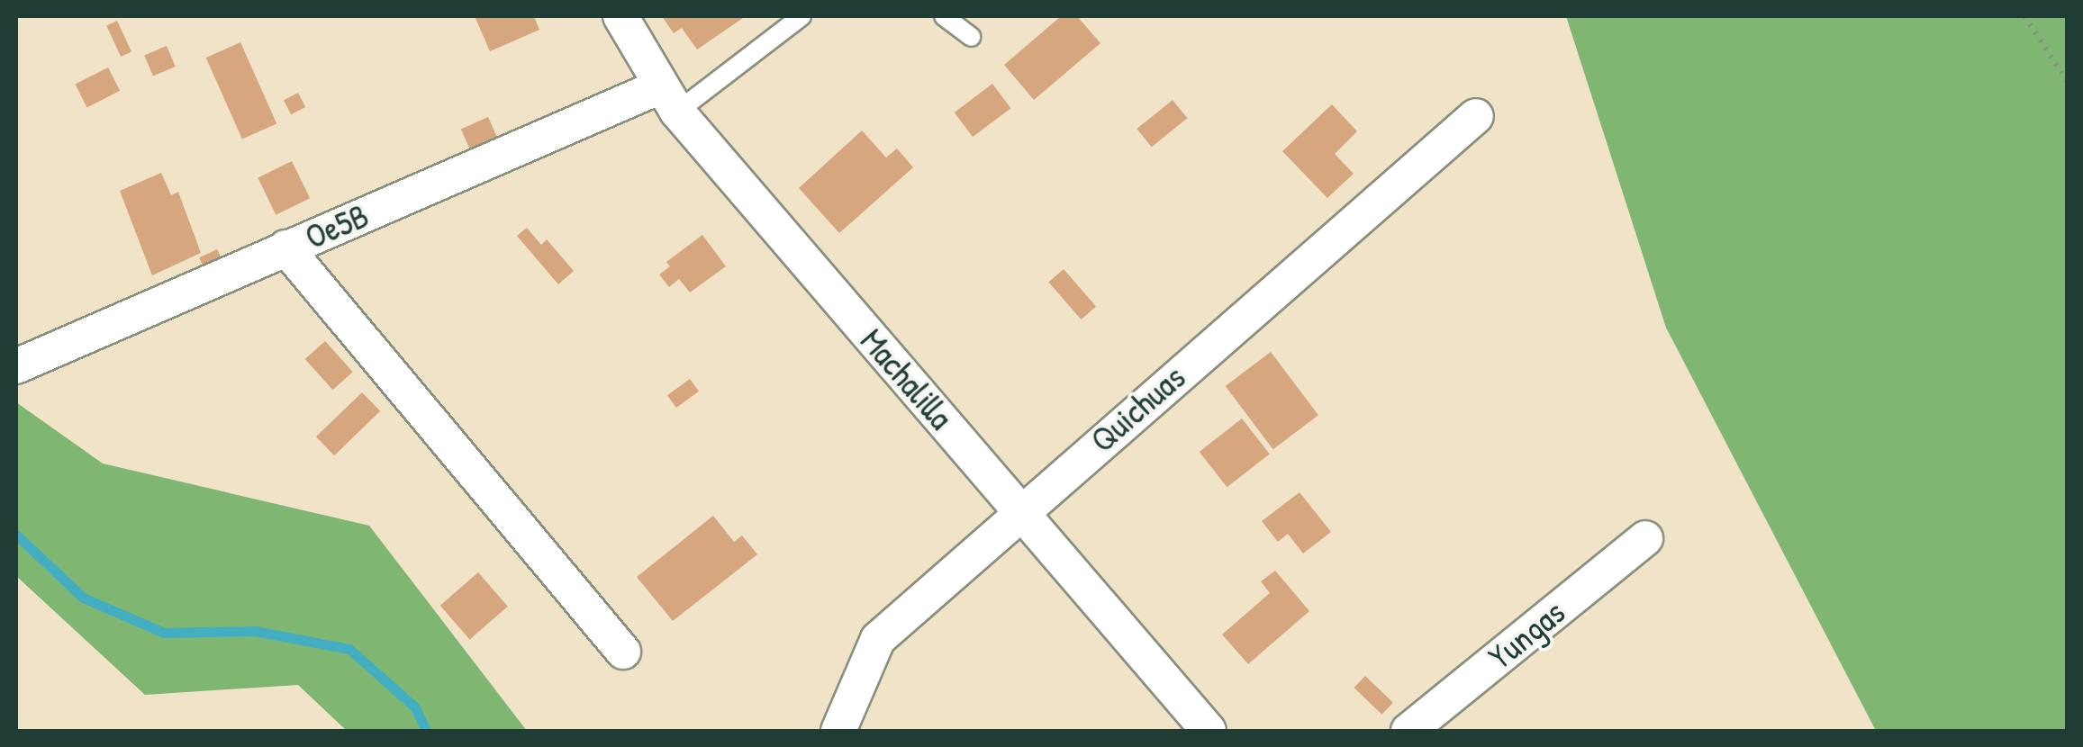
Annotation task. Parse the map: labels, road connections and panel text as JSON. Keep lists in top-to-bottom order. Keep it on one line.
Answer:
{"streets":{"street":["Oe5B","Machalilla","Quichuas","Yungas"]},"crossings":[["Oe5B","Machalilla"],["Machalilla","Quichuas"]]}
